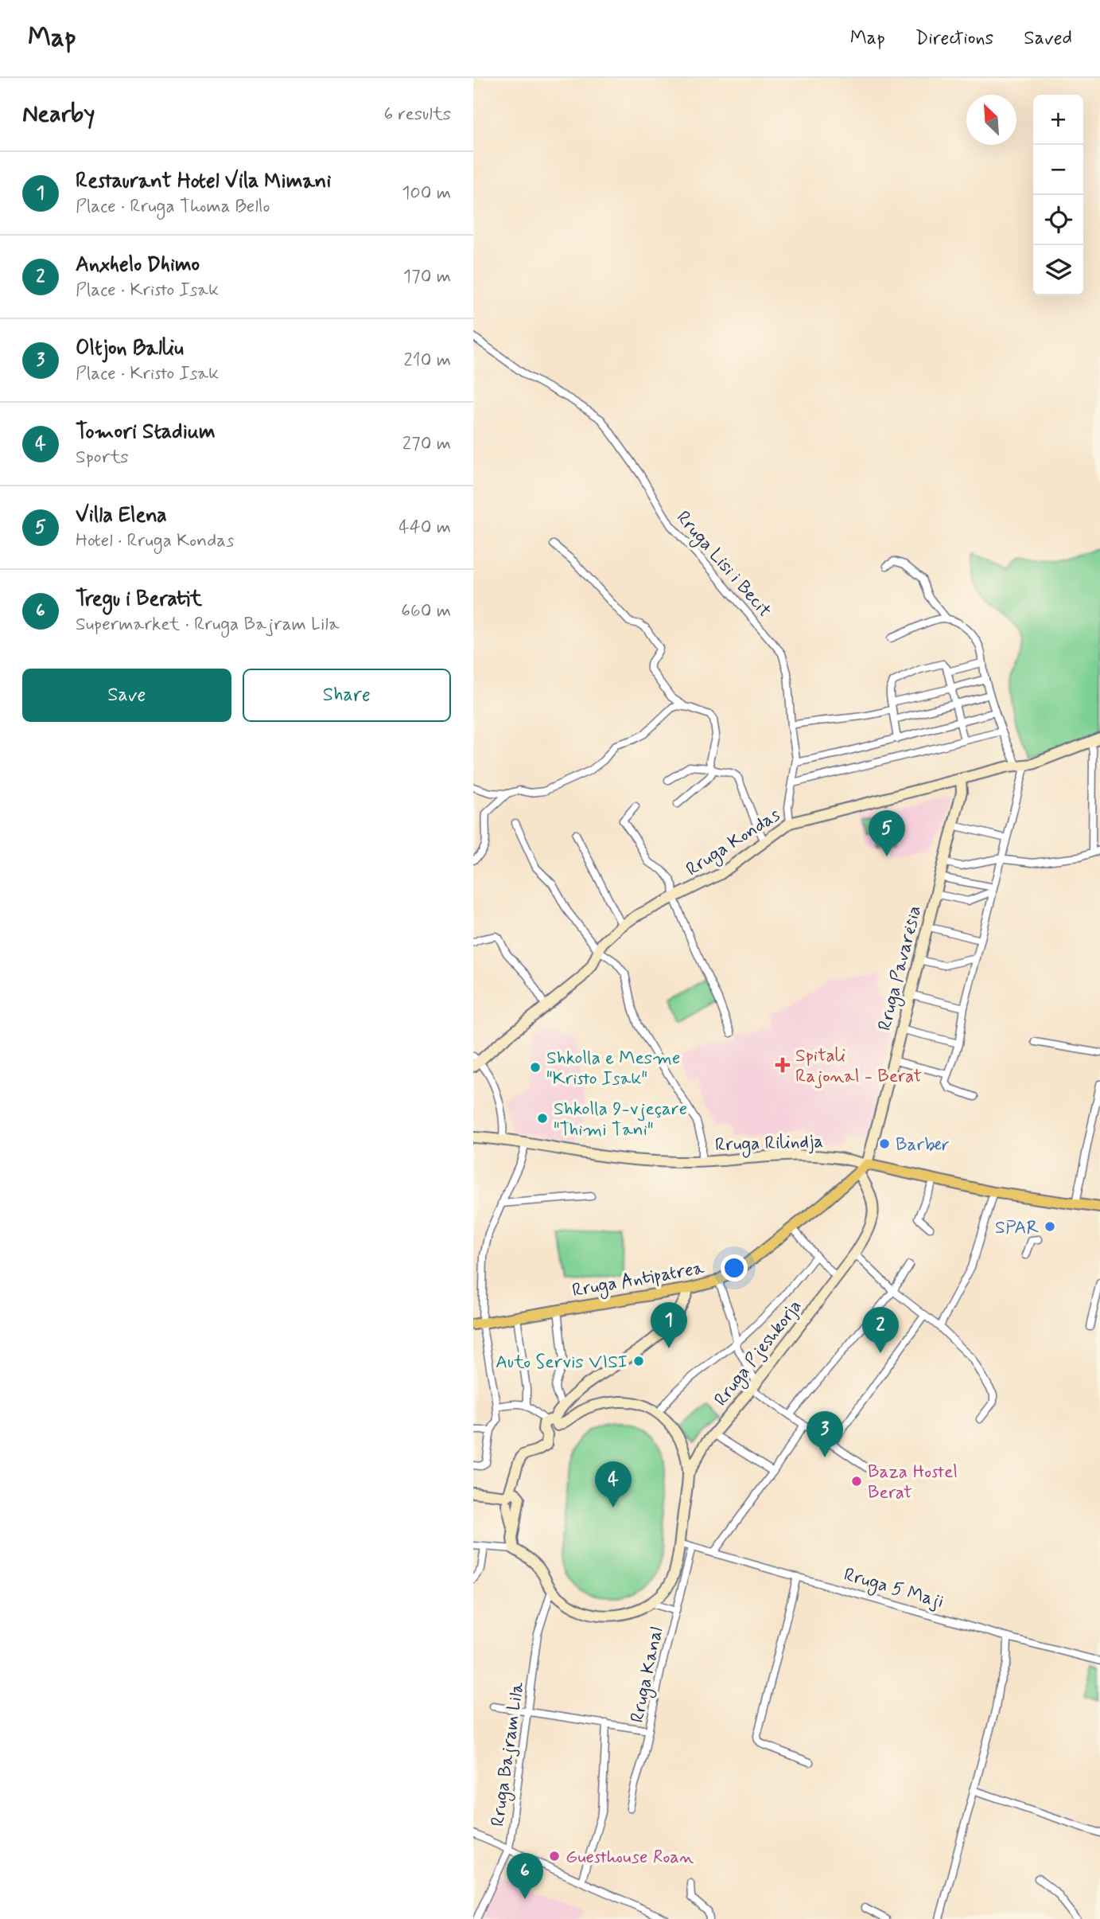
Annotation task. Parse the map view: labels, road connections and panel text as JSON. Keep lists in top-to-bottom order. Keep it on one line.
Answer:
{"streets":{"main road":["Rruga Antipatrea"],"street":["Rruga Lisi i Becit","Rruga Kondas","Rruga Pavarësia","Rruga Rilindja","Rruga Pjeshkorja","Rruga 5 Maji","Rruga Kanal","Rruga Bajram Lila"]},"crossings":[["Rruga Lisi i Becit","Rruga Kondas"],["Rruga Kondas","Rruga Pavarësia"],["Rruga Pavarësia","Rruga Rilindja"],["Rruga Pavarësia","Rruga Antipatrea"],["Rruga Rilindja","Rruga Antipatrea"],["Rruga Antipatrea","Rruga Pjeshkorja"],["Rruga 5 Maji","Rruga Kanal"]],"places":{"health":["Spitali Rajonal - Berat"],"other":["Shkolla e Mesme \"Kristo Isak\"","Shkolla 9-vjeçare \"Thimi Tani\"","Barber","SPAR","Auto Servis VISI","Baza Hostel Berat","Guesthouse Roan"]},"north":"top left","page":{"header":"Map","nav":["Map","Directions","Saved"],"heading":["Nearby","6 results"],"map_buttons":["+","−"],"list":[{"mark":"1","name":"Restaurant Hotel Vila Mimani","note":"Place · Rruga Thoma Bello","value":"100 m"},{"mark":"2","name":"Anxhelo Dhimo","note":"Place · Kristo Isak","value":"170 m"},{"mark":"3","name":"Oltjon Balliu","note":"Place · Kristo Isak","value":"210 m"},{"mark":"4","name":"Tomori Stadium","note":"Sports","value":"270 m"},{"mark":"5","name":"Villa Elena","note":"Hotel · Rruga Kondas","value":"440 m"},{"mark":"6","name":"Tregu i Beratit","note":"Supermarket · Rruga Bajram Lila","value":"660 m"}],"buttons":["Save","Share"],"pins":["5","1","2","3","4","6"]}}
